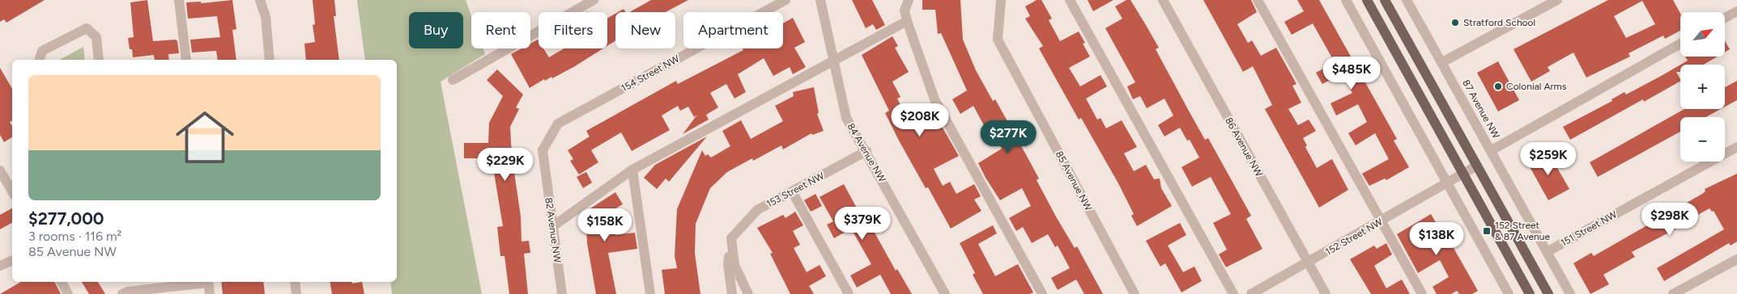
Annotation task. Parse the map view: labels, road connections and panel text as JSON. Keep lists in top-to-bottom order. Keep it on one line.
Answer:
{"streets":{"street":["154 Street NW","87 Avenue NW","86 Avenue NW","84 Avenue NW","85 Avenue NW","153 Street NW","151 Street NW","82 Avenue NW","152 Street NW"]},"crossings":[["154 Street NW","82 Avenue NW"],["87 Avenue NW","151 Street NW"],["86 Avenue NW","152 Street NW"],["84 Avenue NW","153 Street NW"]],"places":{"other":["Stratford School","Colonial Arms"],"transit":["152 Street & 87 Avenue"]},"north":"top right","page":{"map_buttons":["+","−"],"chip":["Buy","Rent","Filters","New","Apartment"],"price":["$485K","$208K","$277K","$259K","$229K","$298K","$379K","$158K","$138K"],"list":[{"name":"$277,000","note":"3 rooms · 116 m² · 85 Avenue NW"}]}}
